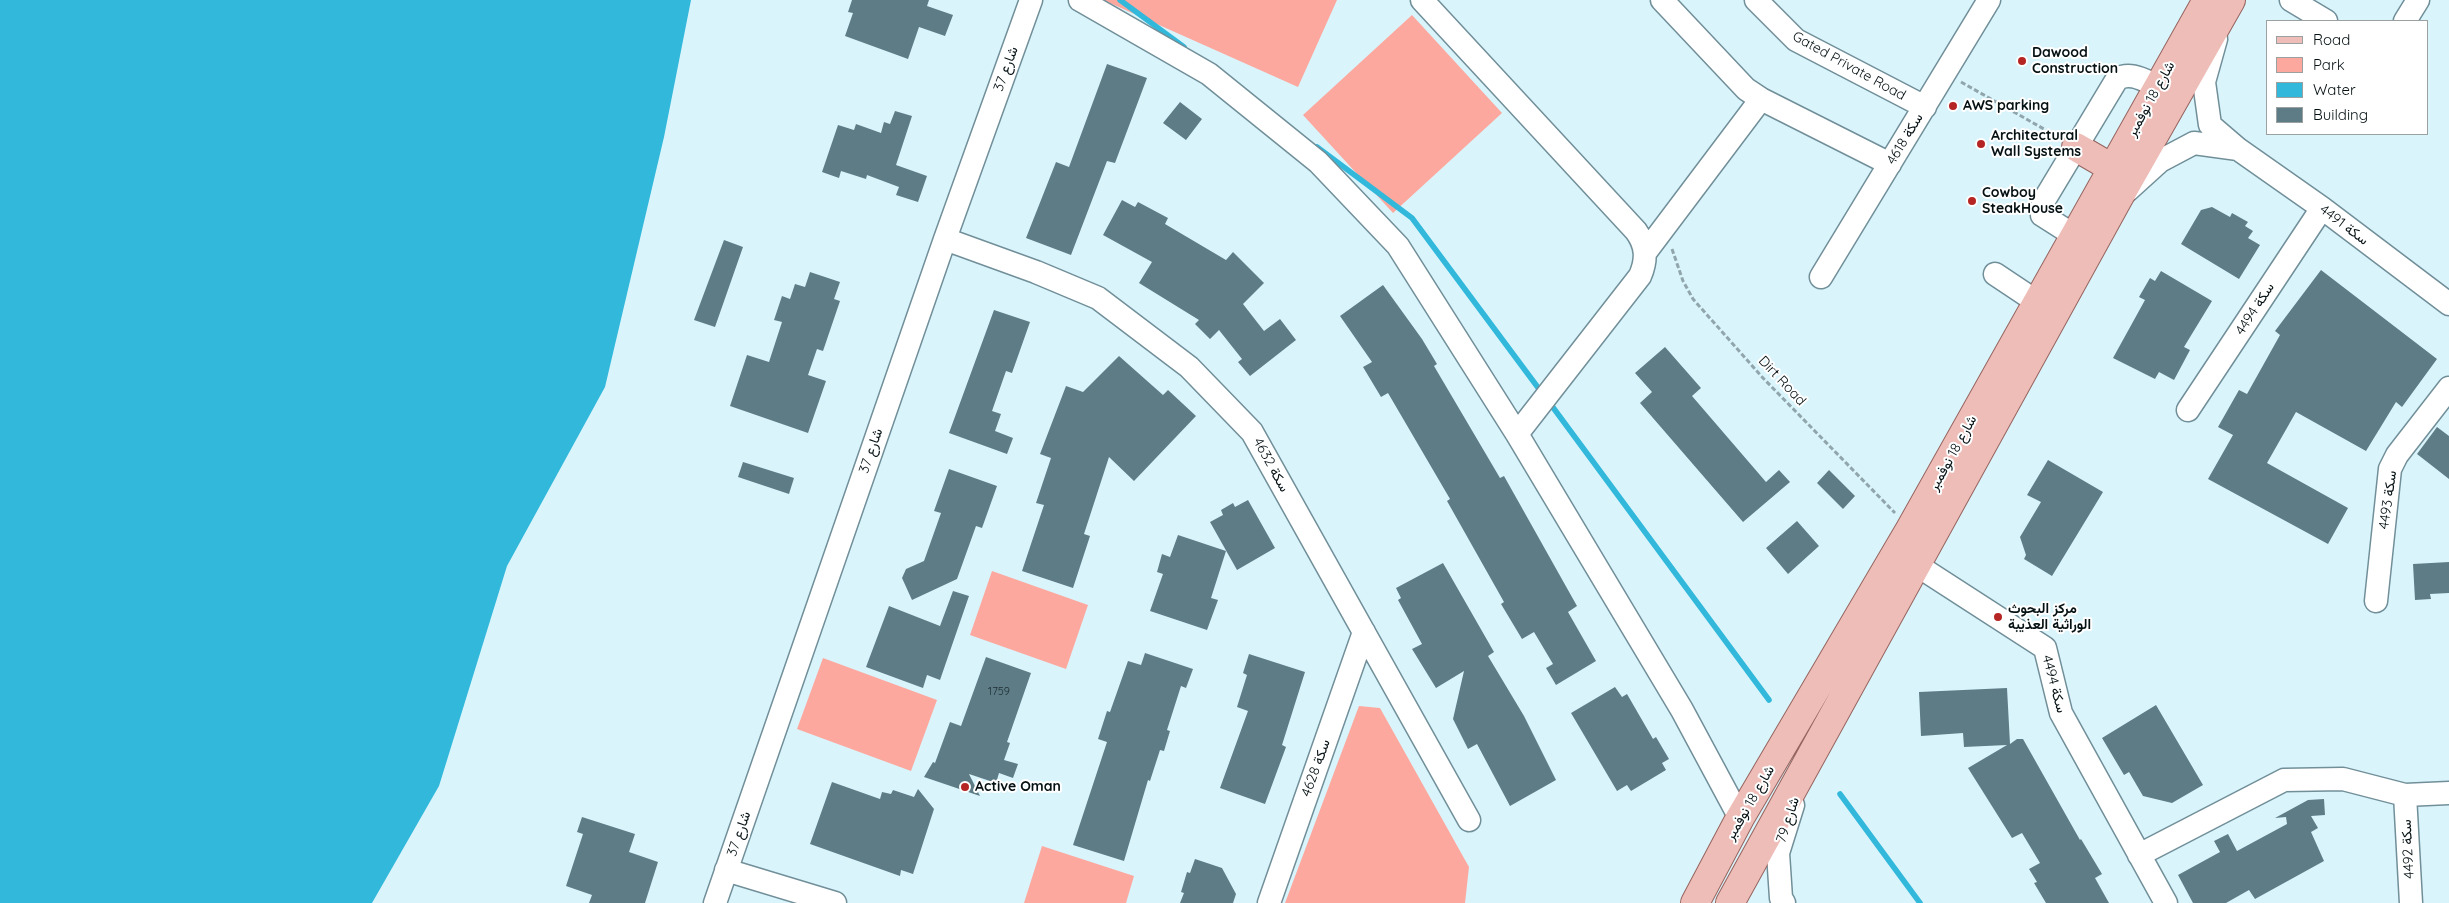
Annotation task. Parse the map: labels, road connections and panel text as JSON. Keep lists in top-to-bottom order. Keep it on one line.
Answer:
{"streets":{"main road":["شارع 18 نوفمبر"],"street":["Gated Private Road","شارع 37","سكة 4618","سكة 4491","سكة 4494","سكة 4632","سكة 4493","سكة 4628","79 شارع","سكة 4492"],"path":["Dirt Road"]},"crossings":[["Gated Private Road","سكة 4618"],["شارع 37","سكة 4632"],["شارع 18 نوفمبر","سكة 4491"],["شارع 18 نوفمبر","سكة 4494"],["شارع 18 نوفمبر","Dirt Road"],["شارع 18 نوفمبر","79 شارع"],["سكة 4491","سكة 4494"],["سكة 4632","سكة 4628"]],"places":["Dawood Construction","AWS parking","Architectural Wall Systems","Cowboy SteakHouse","مركز البحوث الوراثية العذيبة","Active Oman"],"house_numbers":["1759"],"legend":["Road","Park","Water","Building"]}
